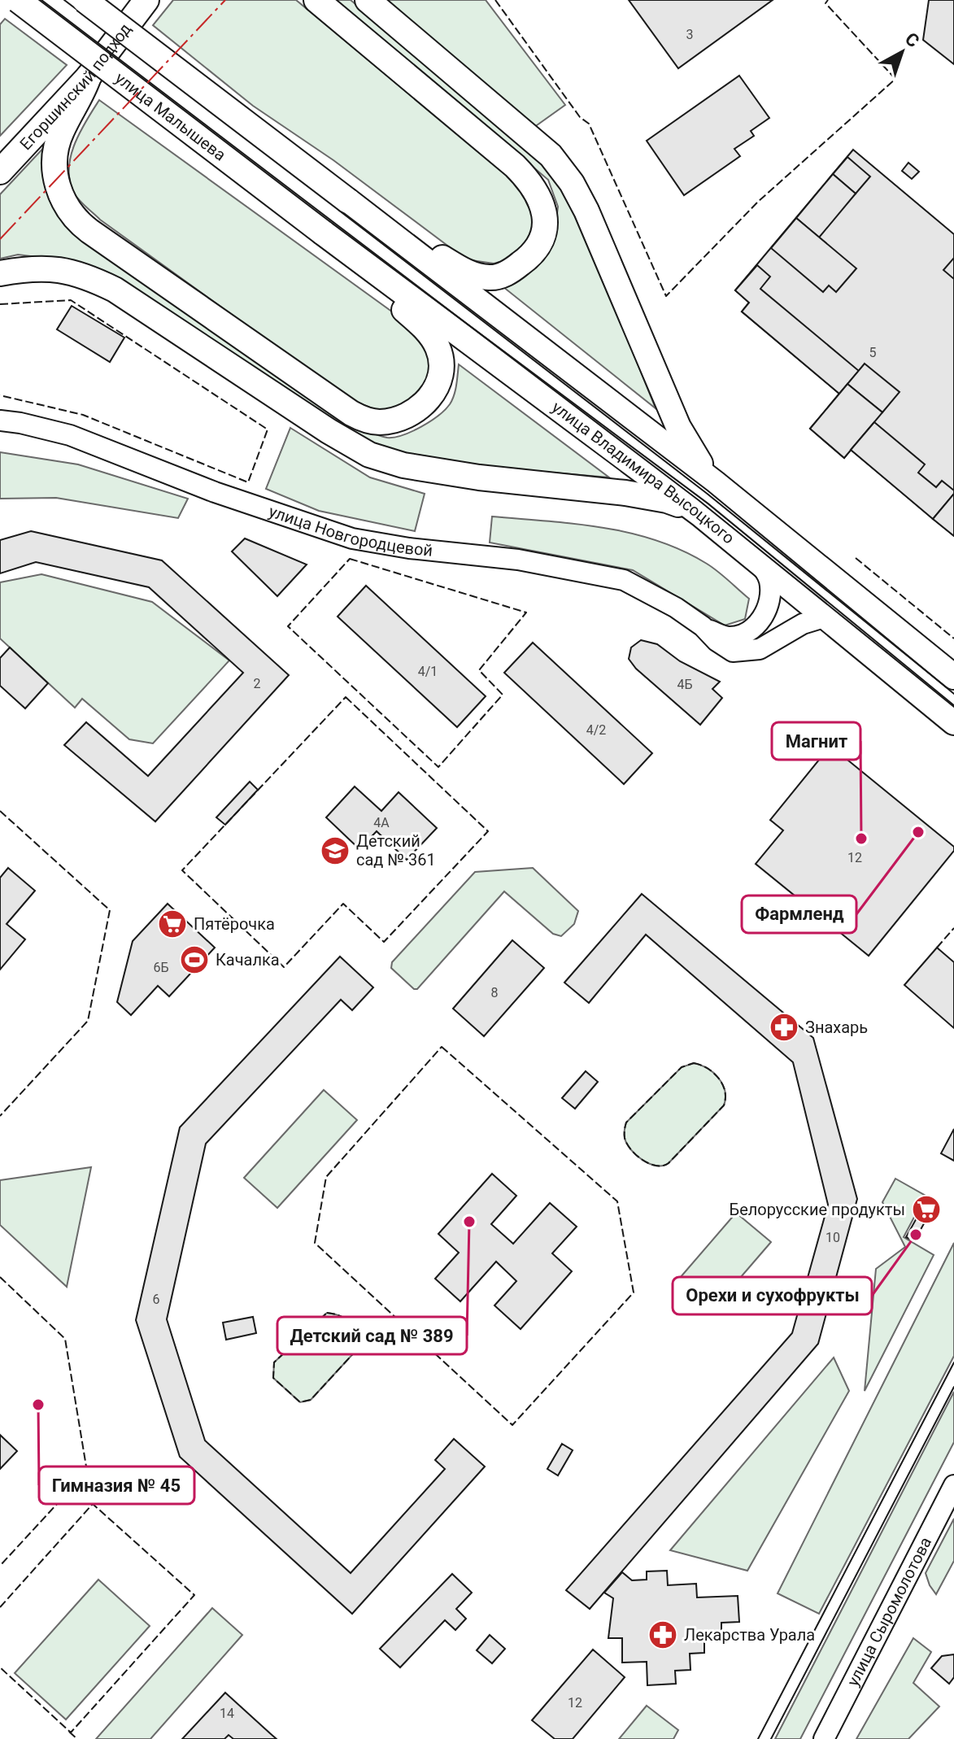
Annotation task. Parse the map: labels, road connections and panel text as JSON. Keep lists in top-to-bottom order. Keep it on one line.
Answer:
{"streets":{"main road":["Егоршинский подход","улица Малышева","улица Владимира Высоцкого"],"street":["улица Новгородцевой","улица Сыромолотова"]},"crossings":[["улица Малышева","улица Владимира Высоцкого"],["улица Владимира Высоцкого","улица Новгородцевой"]],"places":{"other":["Фармленд","Магнит","Детский сад № 389","Орехи и сухофрукты","Гимназия № 45"],"school or university":["Детский сад № 361"],"supermarket":["Пятёрочка","Белорусские продукты"],"sports":["Качалка"],"pharmacy":["Знахарь","Лекарства Урала"]},"house_numbers":["3","5","4/1","2","4Б","4/2","4А","12","6Б","8","10","6","12","14"],"north":"top right"}
